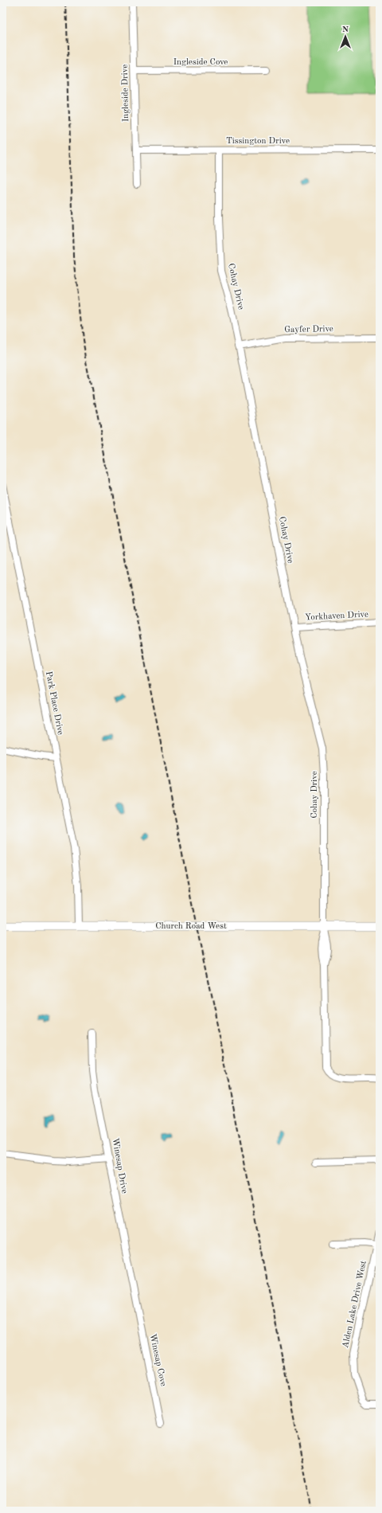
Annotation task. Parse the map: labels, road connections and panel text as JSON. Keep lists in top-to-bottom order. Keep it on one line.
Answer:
{"streets":{"street":["Ingleside Cove","Ingleside Drive","Tissington Drive","Cohay Drive","Gayfer Drive","Yorkhaven Drive","Park Place Drive","Church Road West","Winesap Drive","Alden Lake Drive West","Winesap Cove"]},"crossings":[["Ingleside Cove","Ingleside Drive"],["Ingleside Drive","Tissington Drive"],["Tissington Drive","Cohay Drive"],["Cohay Drive","Gayfer Drive"],["Cohay Drive","Yorkhaven Drive"],["Cohay Drive","Church Road West"],["Park Place Drive","Church Road West"],["Winesap Drive","Winesap Cove"]],"north":"top"}
